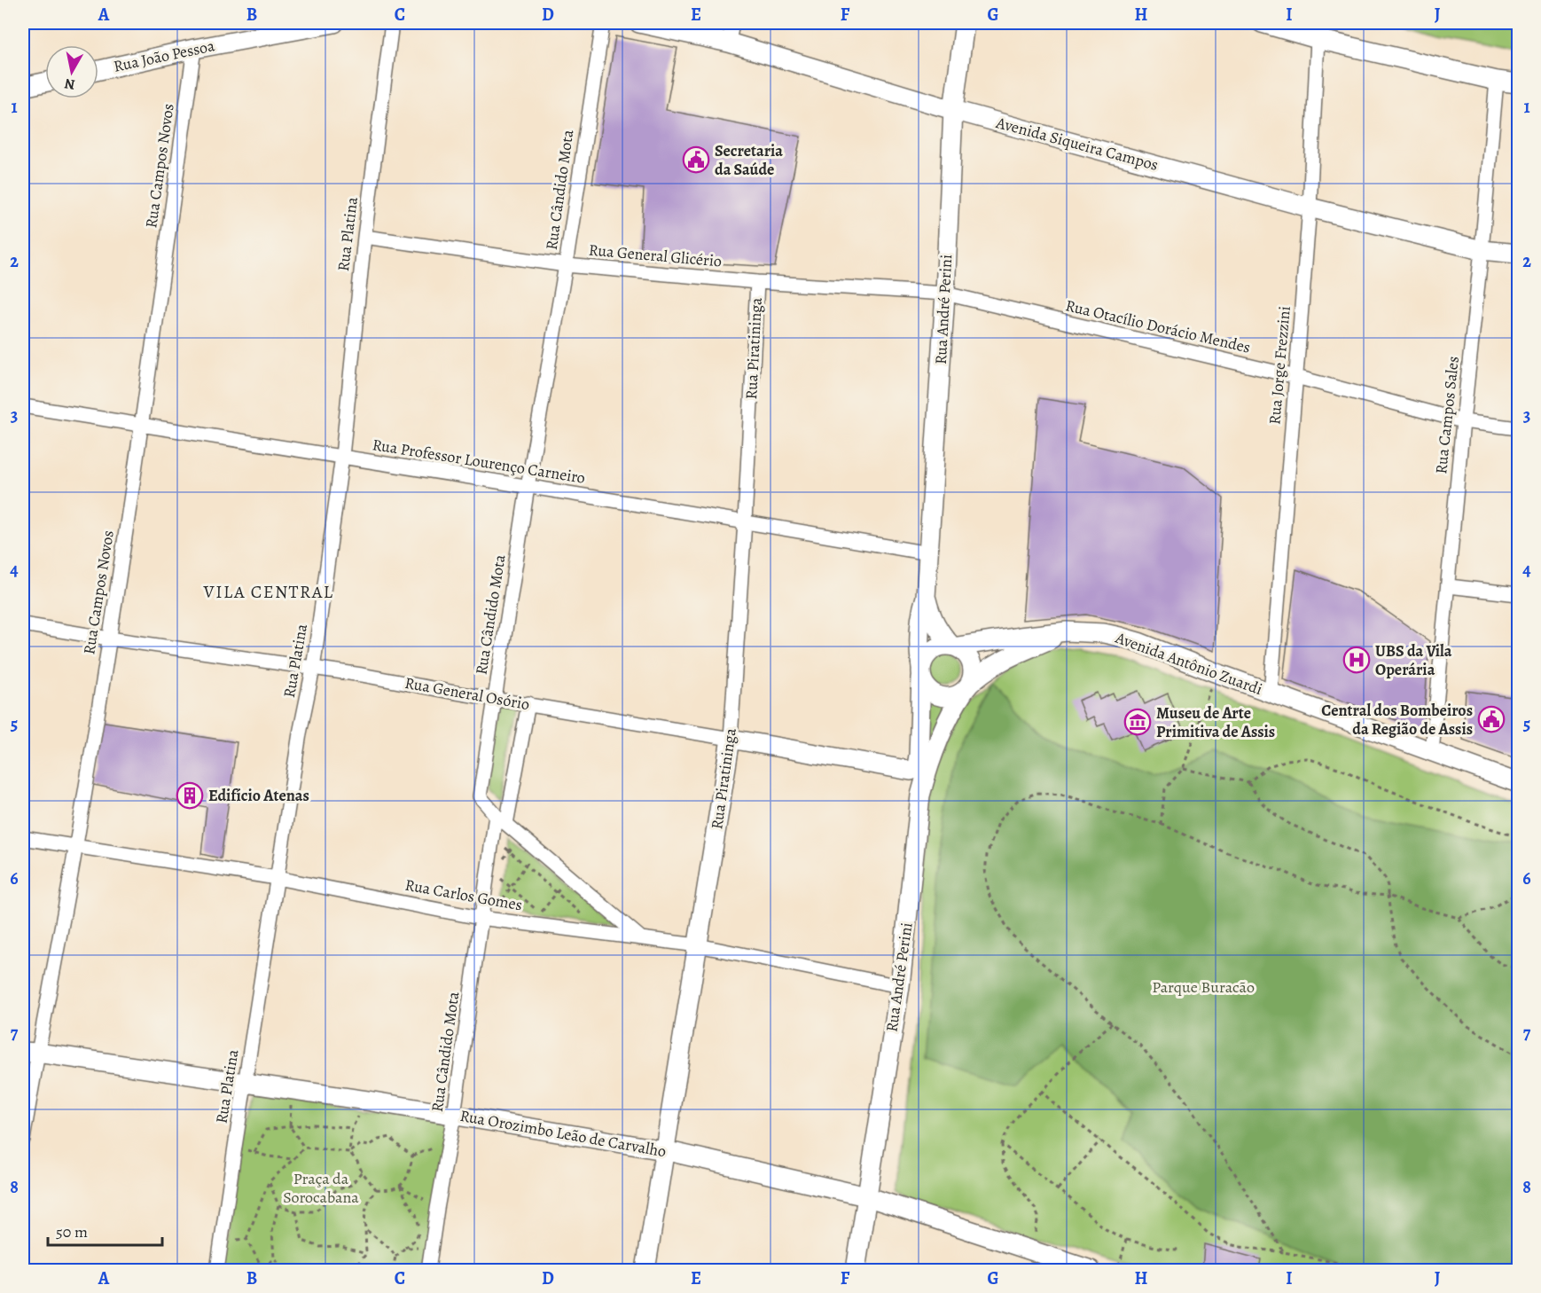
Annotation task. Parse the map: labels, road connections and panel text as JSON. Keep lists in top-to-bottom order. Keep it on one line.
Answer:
{"streets":{"main road":["Rua João Pessoa","Avenida Siqueira Campos","Rua André Perini","Rua Piratininga","Avenida Antônio Zuardi","Rua General Osório","Rua Orozimbo Leão de Carvalho"],"street":["Rua Campos Novos","Rua Cândido Mota","Rua Platina","Rua General Glicério","Rua Otacílio Dorácio Mendes","Rua Jorge Frezzini","Rua Campos Sales","Rua Professor Lourenço Carneiro","Rua Carlos Gomes"]},"crossings":[["Rua João Pessoa","Rua Campos Novos"],["Avenida Siqueira Campos","Rua André Perini"],["Avenida Siqueira Campos","Rua Jorge Frezzini"],["Avenida Siqueira Campos","Rua Campos Sales"],["Rua Campos Novos","Rua Professor Lourenço Carneiro"],["Rua Campos Novos","Rua General Osório"],["Rua Campos Novos","Rua Carlos Gomes"],["Rua Campos Novos","Rua Orozimbo Leão de Carvalho"],["Rua Cândido Mota","Rua General Glicério"],["Rua Cândido Mota","Rua Professor Lourenço Carneiro"],["Rua Cândido Mota","Rua General Osório"],["Rua Cândido Mota","Rua Carlos Gomes"],["Rua Cândido Mota","Rua Orozimbo Leão de Carvalho"],["Rua Platina","Rua General Glicério"],["Rua Platina","Rua Professor Lourenço Carneiro"],["Rua Platina","Rua General Osório"],["Rua Platina","Rua Carlos Gomes"],["Rua Platina","Rua Orozimbo Leão de Carvalho"],["Rua General Glicério","Rua André Perini"],["Rua General Glicério","Rua Otacílio Dorácio Mendes"],["Rua General Glicério","Rua Piratininga"],["Rua André Perini","Rua Otacílio Dorácio Mendes"],["Rua André Perini","Rua Professor Lourenço Carneiro"],["Rua André Perini","Avenida Antônio Zuardi"],["Rua André Perini","Rua General Osório"],["Rua André Perini","Rua Carlos Gomes"],["Rua André Perini","Rua Orozimbo Leão de Carvalho"],["Rua Otacílio Dorácio Mendes","Rua Jorge Frezzini"],["Rua Otacílio Dorácio Mendes","Rua Campos Sales"],["Rua Piratininga","Rua Professor Lourenço Carneiro"],["Rua Piratininga","Rua General Osório"],["Rua Piratininga","Rua Carlos Gomes"],["Rua Piratininga","Rua Orozimbo Leão de Carvalho"],["Rua Jorge Frezzini","Avenida Antônio Zuardi"],["Rua Campos Sales","Avenida Antônio Zuardi"]],"districts":["VILA CENTRAL"],"parks":["Parque Buracão","Praça da Sorocabana"],"places":{"public building":["Secretaria da Saúde","Central dos Bombeiros da Região de Assis"],"hospital":["UBS da Vila Operária"],"museum":["Museu de Arte Primitiva de Assis"],"building":["Edifício Atenas"]},"scale_bar":"50 m","north":"bottom","grid":{"columns":["A","B","C","D","E","F","G","H","I","J"],"rows":["1","2","3","4","5","6","7","8"]}}
